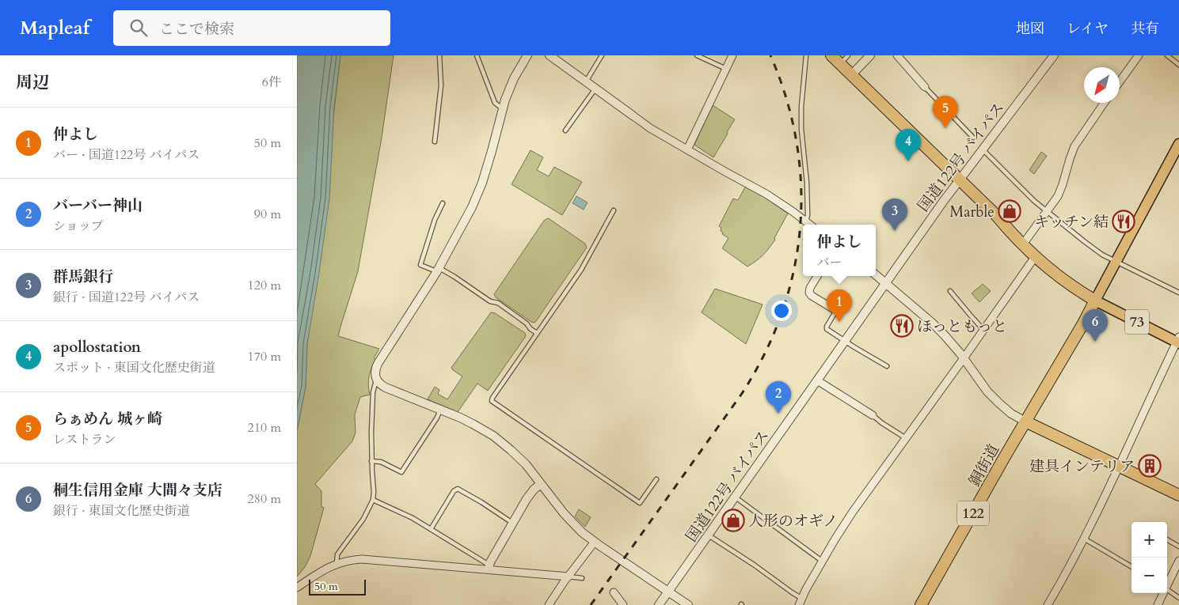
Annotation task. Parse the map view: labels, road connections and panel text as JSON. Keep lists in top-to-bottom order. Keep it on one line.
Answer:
{"streets":{"highway":["銅街道","122"],"main road":["73"],"street":["国道122号 バイパス"]},"crossings":[["73","122"],["銅街道","122"]],"places":{"shop":["Marble","人形のオギノ"],"restaurant":["キッチン結","ほっともっと"],"building":["建具インテリア"]},"scale_bar":"50 m","north":"bottom left","page":{"header":"Mapleaf","search":"ここで検索","nav":["地図","レイヤ","共有"],"heading":["周辺","6件"],"pins":["5","4","3","1","6","2"],"list":[{"mark":"1","name":"仲よし","note":"バー · 国道122号 バイパス","value":"50 m"},{"mark":"2","name":"バーバー神山","note":"ショップ","value":"90 m"},{"mark":"3","name":"群馬銀行","note":"銀行 · 国道122号 バイパス","value":"120 m"},{"mark":"4","name":"apollostation","note":"スポット · 東国文化歴史街道","value":"170 m"},{"mark":"5","name":"らぁめん 城ヶ崎","note":"レストラン","value":"210 m"},{"mark":"6","name":"桐生信用金庫 大間々支店","note":"銀行 · 東国文化歴史街道","value":"280 m"}],"popup":["仲よし","バー"],"map_buttons":["+","−"],"scale":"50 m"}}
